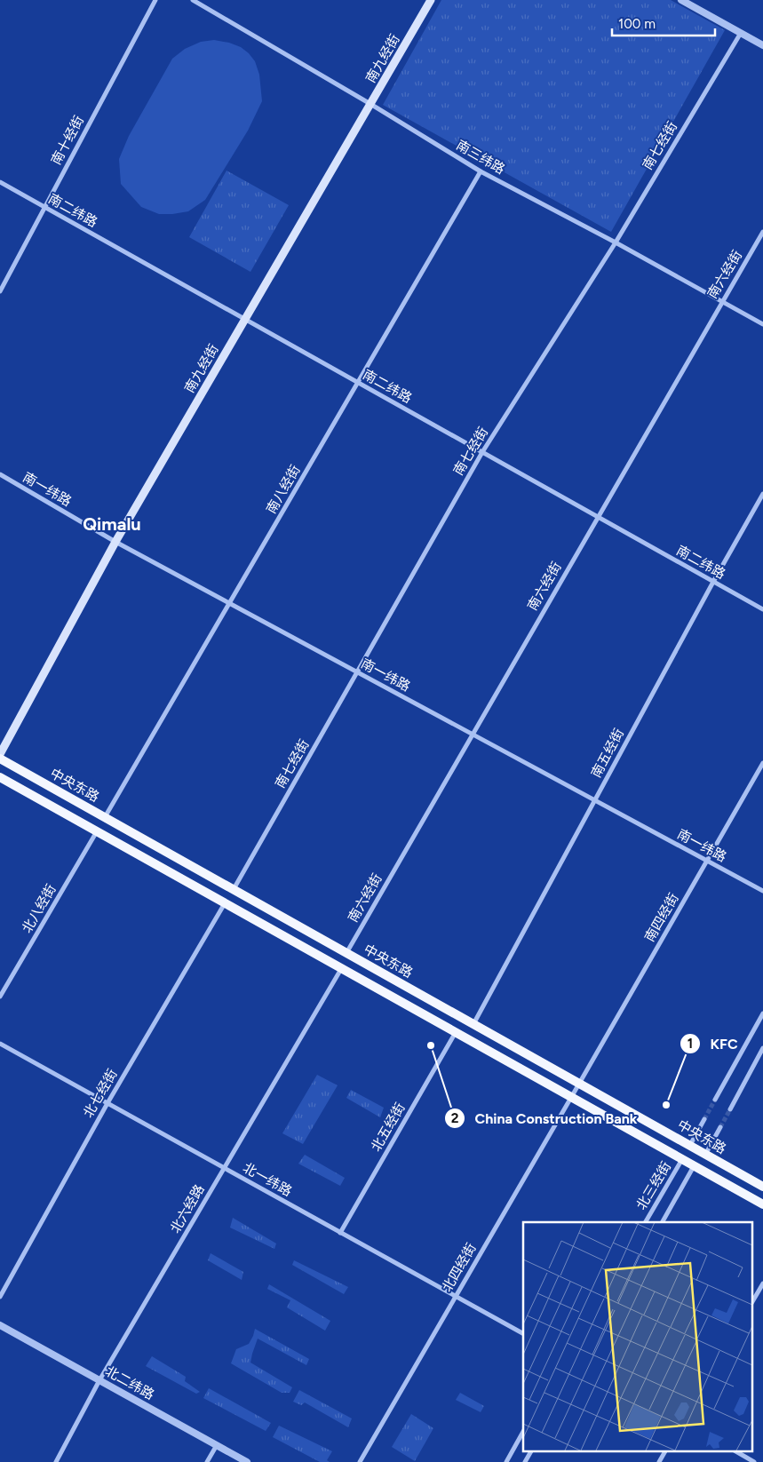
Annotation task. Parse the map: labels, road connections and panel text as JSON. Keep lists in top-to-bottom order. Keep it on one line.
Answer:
{"streets":{"main road":["南九经街","中央东路"],"street":["南十经街","南七经街","南三纬路","南二纬路","南六经街","南一纬路","南八经街","南五经街","北八经街","南四经街","北七经街","北五经街","北一纬路","北三经街","北六经路","北四经街","北二纬路"]},"crossings":[["南九经街","南三纬路"],["南九经街","南二纬路"],["南九经街","南一纬路"],["南十经街","南二纬路"],["南七经街","南三纬路"],["南七经街","南二纬路"],["南七经街","南一纬路"],["南七经街","中央东路"],["南三纬路","南六经街"],["南三纬路","南八经街"],["南二纬路","南六经街"],["南二纬路","南八经街"],["南二纬路","南五经街"],["南六经街","南一纬路"],["南六经街","中央东路"],["南一纬路","南八经街"],["南一纬路","南五经街"],["南一纬路","南四经街"],["南八经街","中央东路"],["南五经街","中央东路"],["中央东路","南四经街"],["中央东路","北四经街"],["南四经街","北四经街"],["北七经街","北一纬路"],["北五经街","北一纬路"],["北一纬路","北六经路"],["北一纬路","北四经街"],["北六经路","北二纬路"]],"districts":["Qimalu"],"places":["China Construction Bank","KFC"],"scale_bar":"100 m"}
